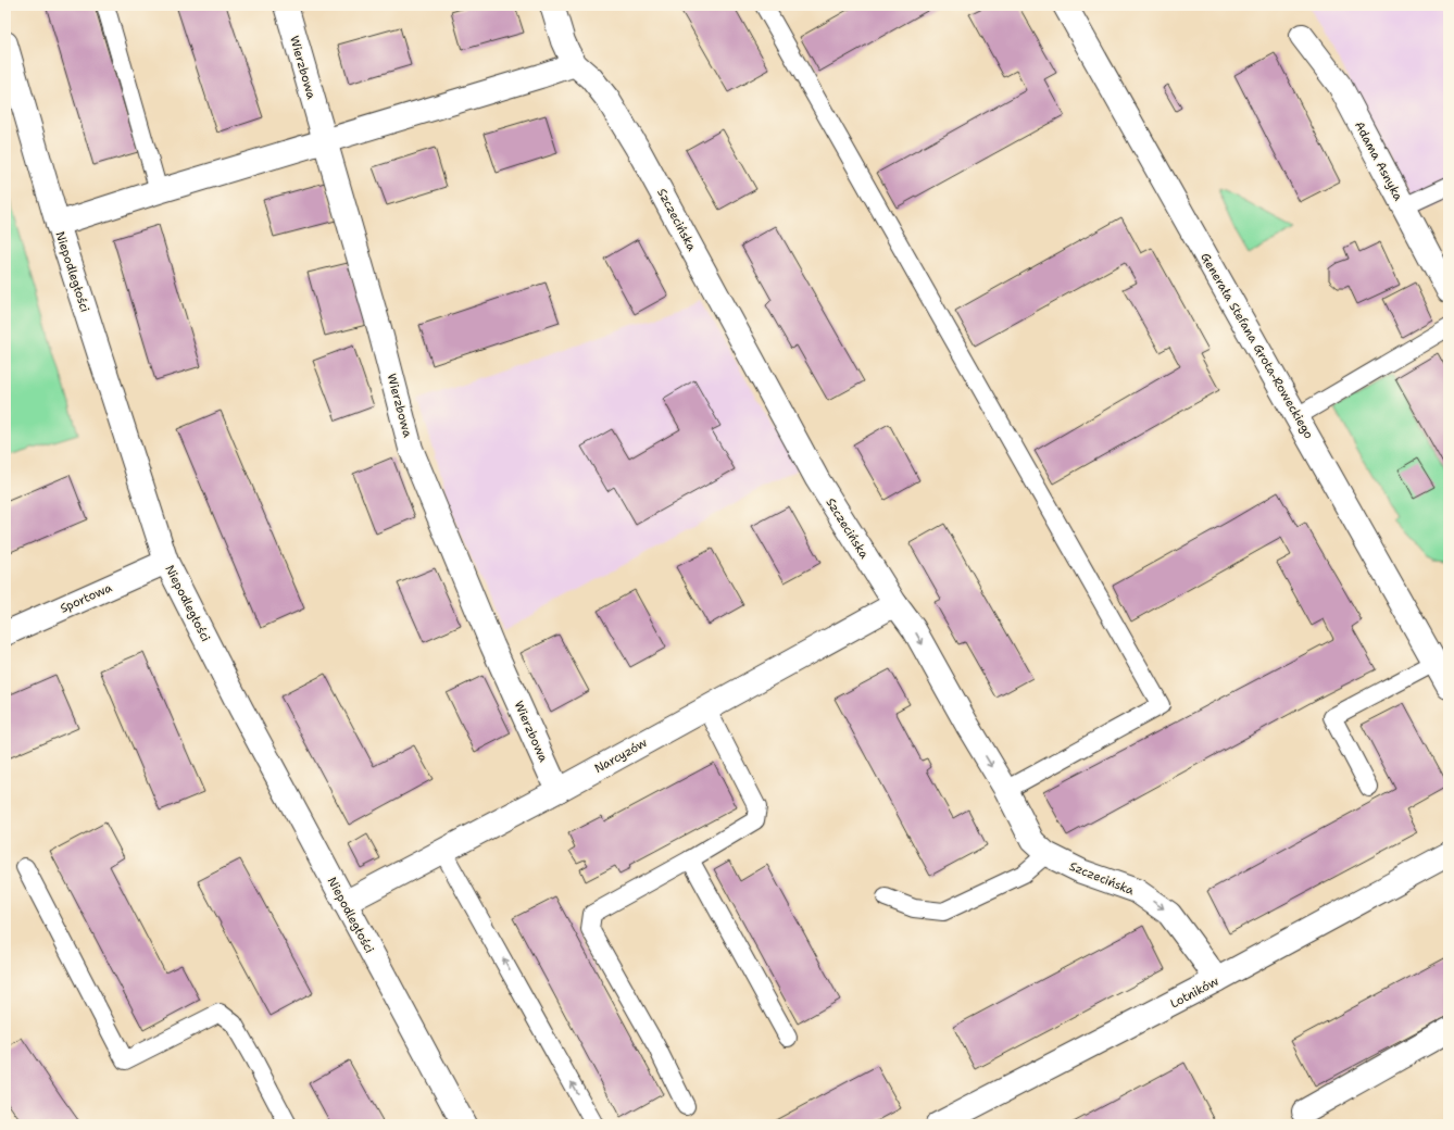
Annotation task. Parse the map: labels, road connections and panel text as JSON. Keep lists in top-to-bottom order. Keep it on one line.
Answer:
{"streets":{"street":["Wierzbowa","Adama Asnyka","Szczecińska","Niepodległości","Generała Stefana Grota-Roweckiego","Sportowa","Narcyzów","Lotników"]},"crossings":[["Wierzbowa","Narcyzów"],["Szczecińska","Narcyzów"],["Szczecińska","Lotników"],["Niepodległości","Sportowa"],["Niepodległości","Narcyzów"]]}
